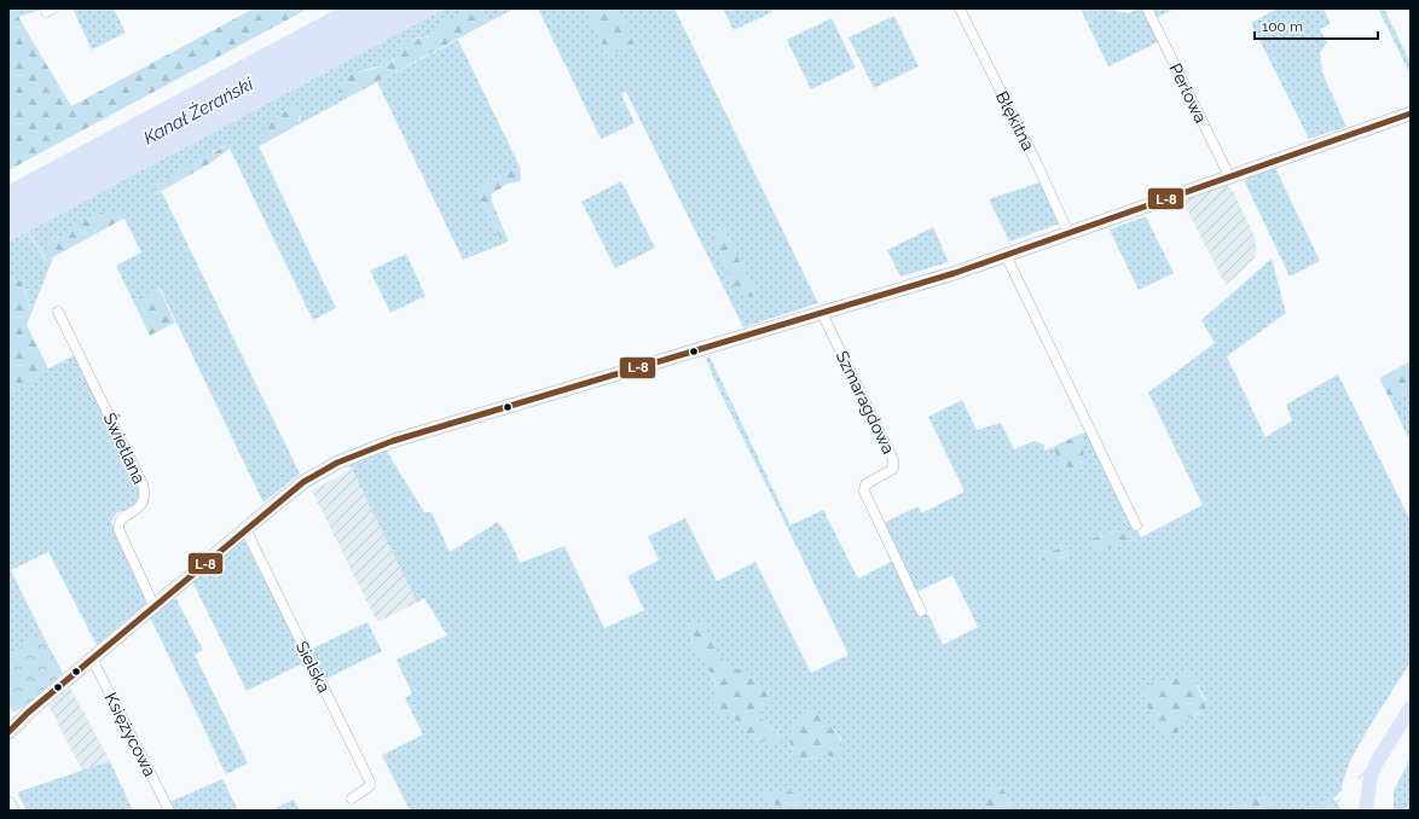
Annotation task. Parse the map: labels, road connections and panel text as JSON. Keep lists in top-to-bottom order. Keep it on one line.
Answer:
{"streets":{"street":["Perłowa","Błękitna","Szmaragdowa","Świetlana","Sielska","Księżycowa"]},"water":["Kanał Żerański"],"lines":["transit line L-8"],"scale_bar":"100 m"}
